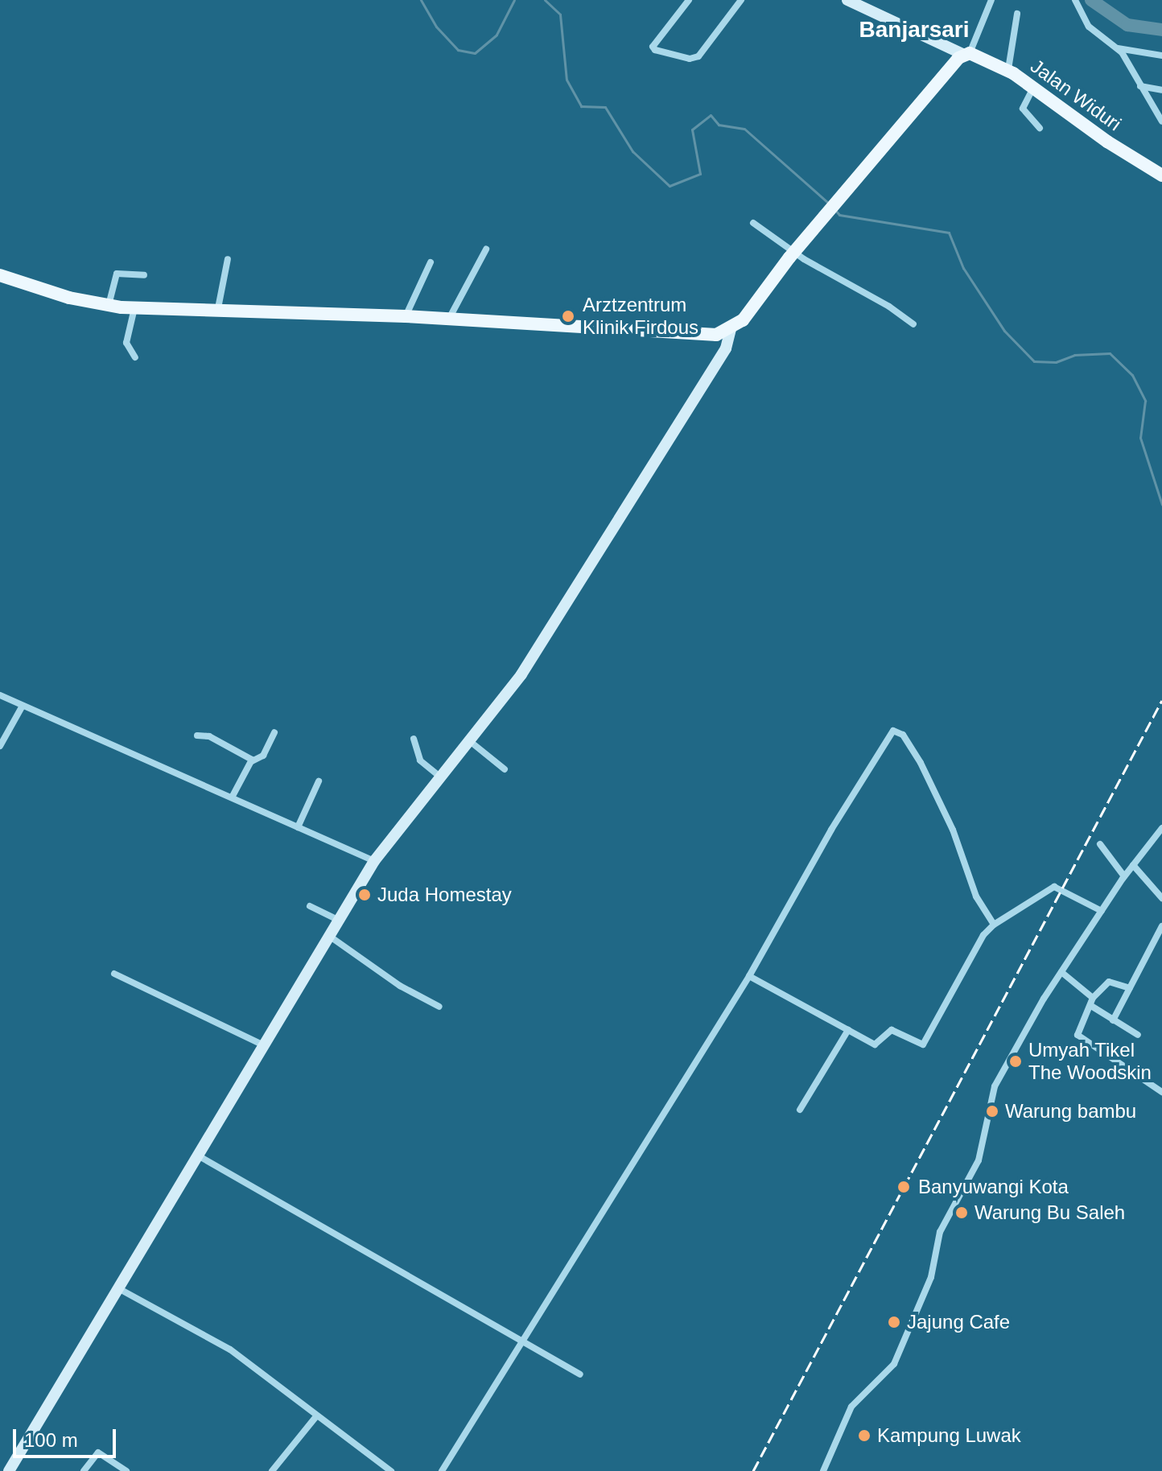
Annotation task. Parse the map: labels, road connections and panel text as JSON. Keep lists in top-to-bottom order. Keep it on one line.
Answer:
{"streets":{"main road":["Jalan Widuri"]},"districts":["Banjarsari"],"places":["Arztzentrum Klinik Firdous","Juda Homestay","Umyah Tikel The Woodskin","Warung bambu","Banyuwangi Kota","Warung Bu Saleh","Jajung Cafe","Kampung Luwak"],"scale_bar":"100 m"}
